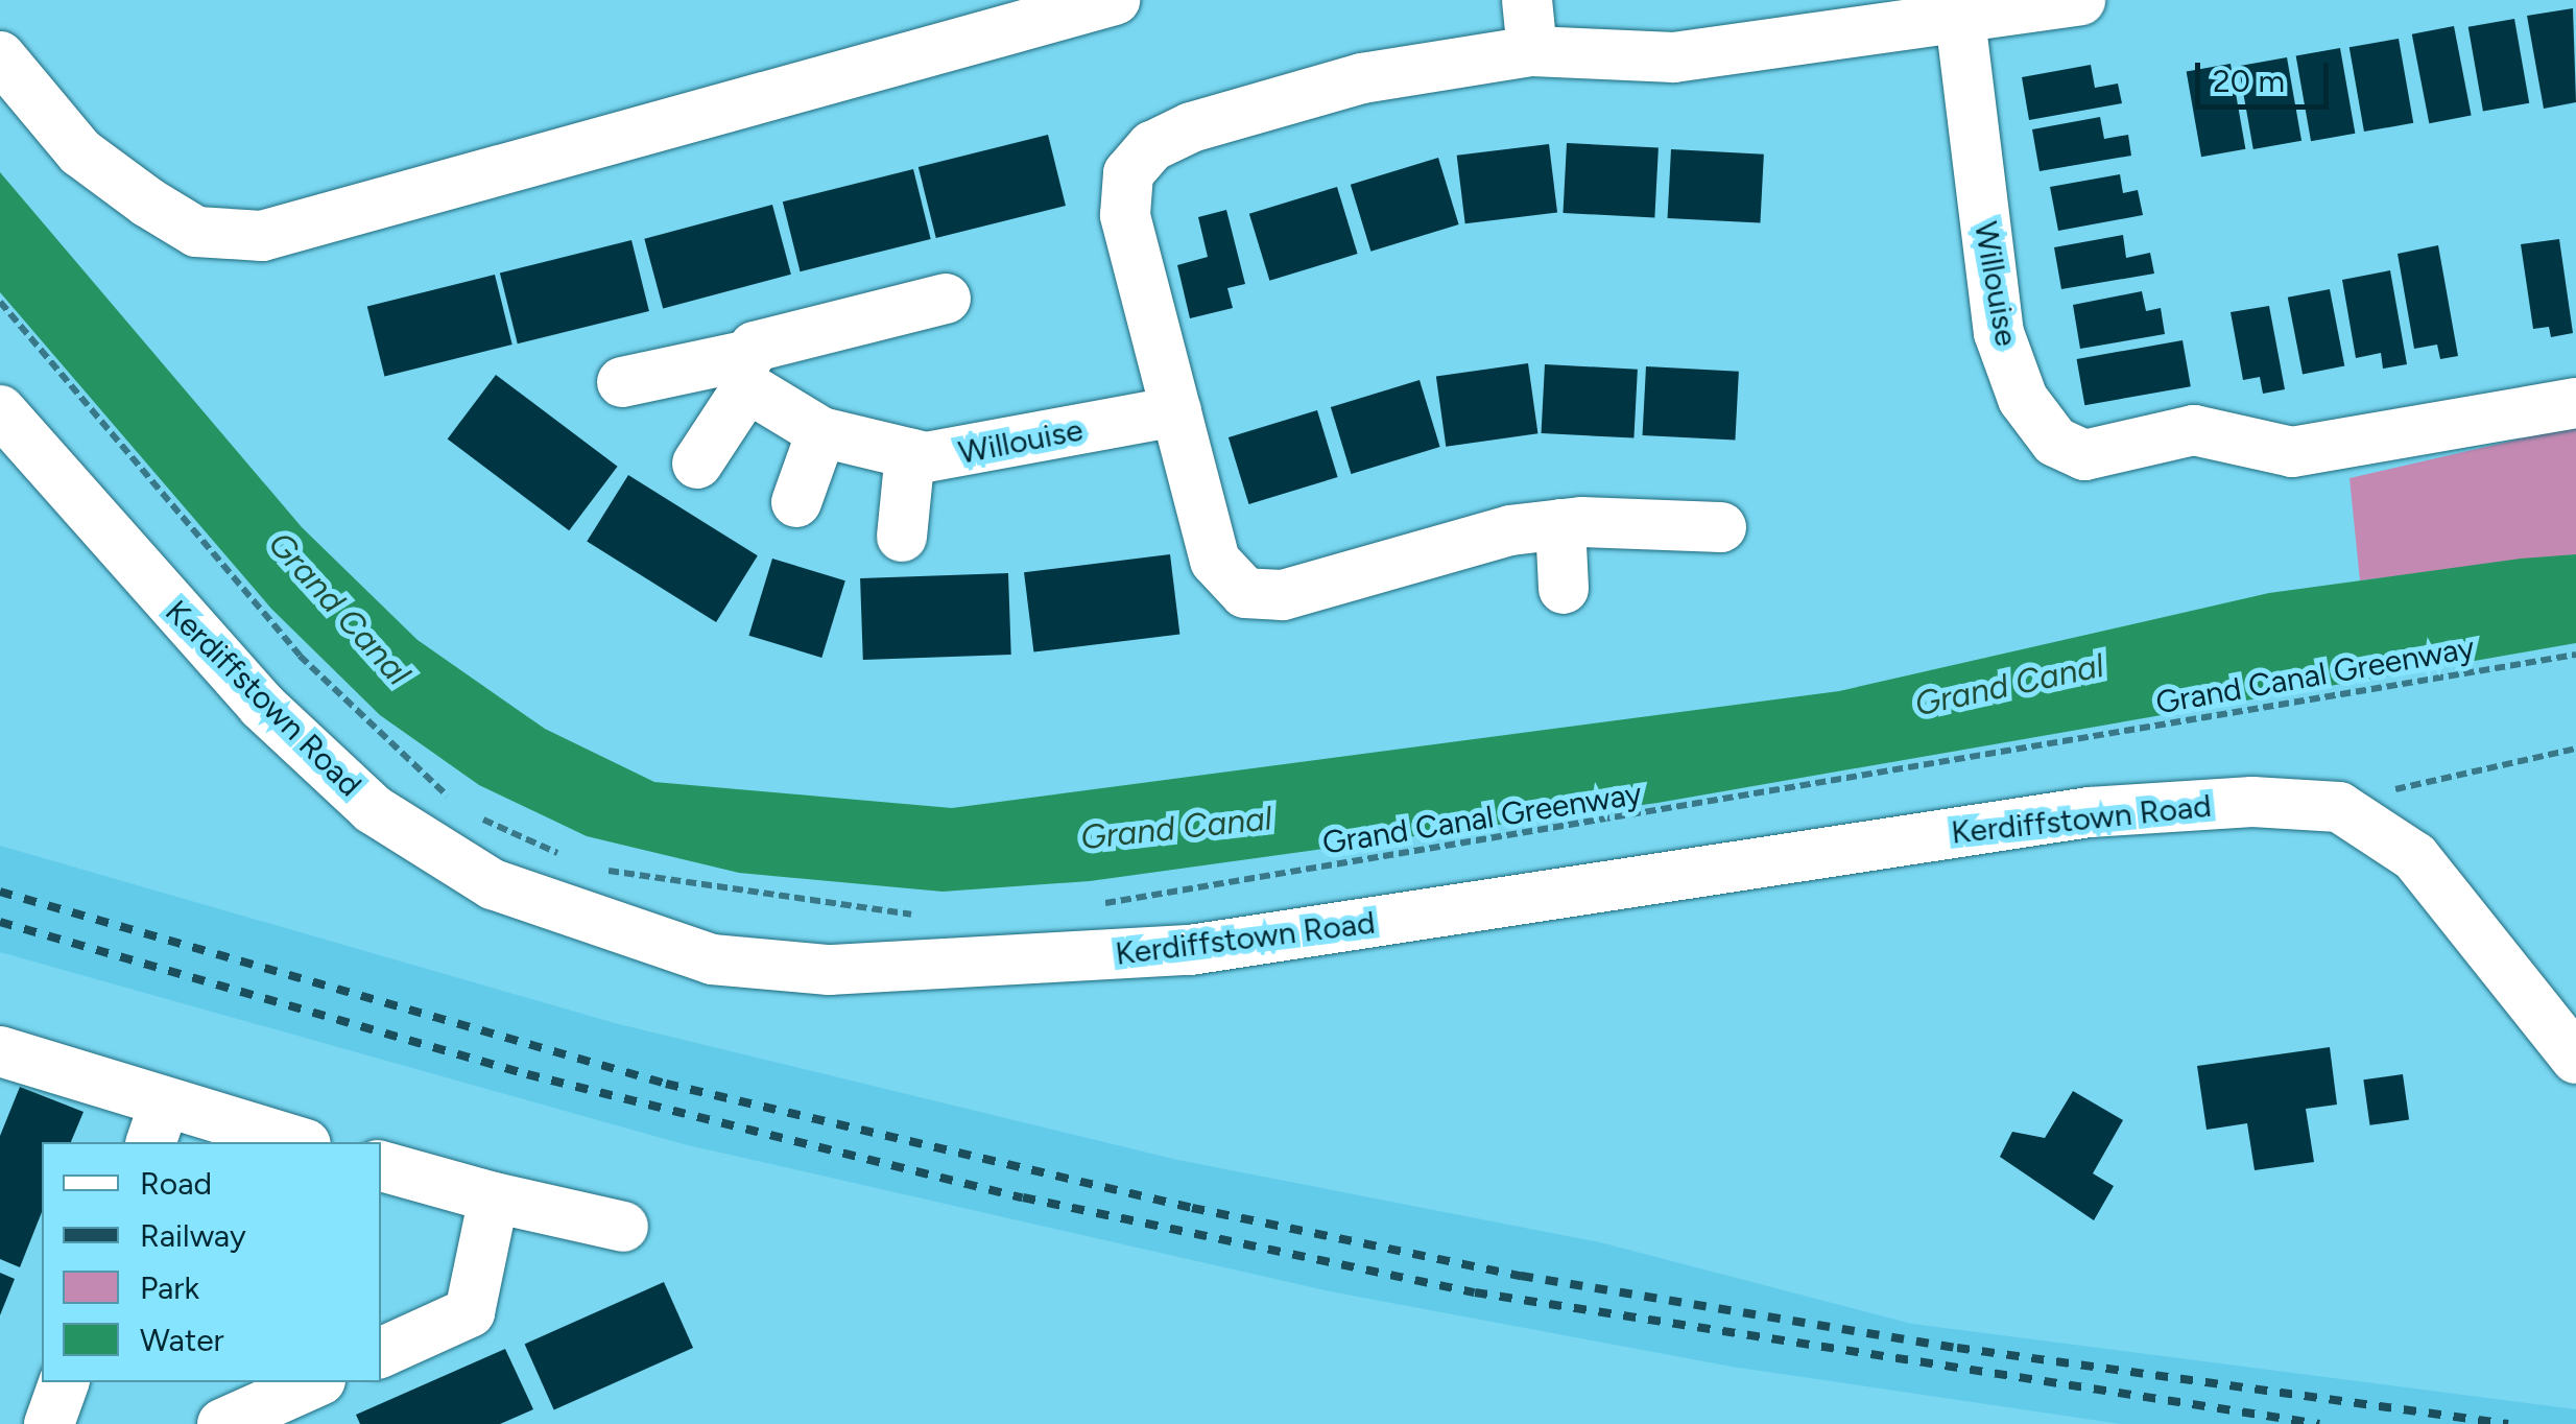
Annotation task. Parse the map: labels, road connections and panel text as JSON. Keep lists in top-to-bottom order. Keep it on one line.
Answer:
{"streets":{"street":["Willouise","Kerdiffstown Road"],"path":["Grand Canal Greenway"]},"water":["Grand Canal"],"legend":["Road","Railway","Park","Water"],"scale_bar":"20 m"}
